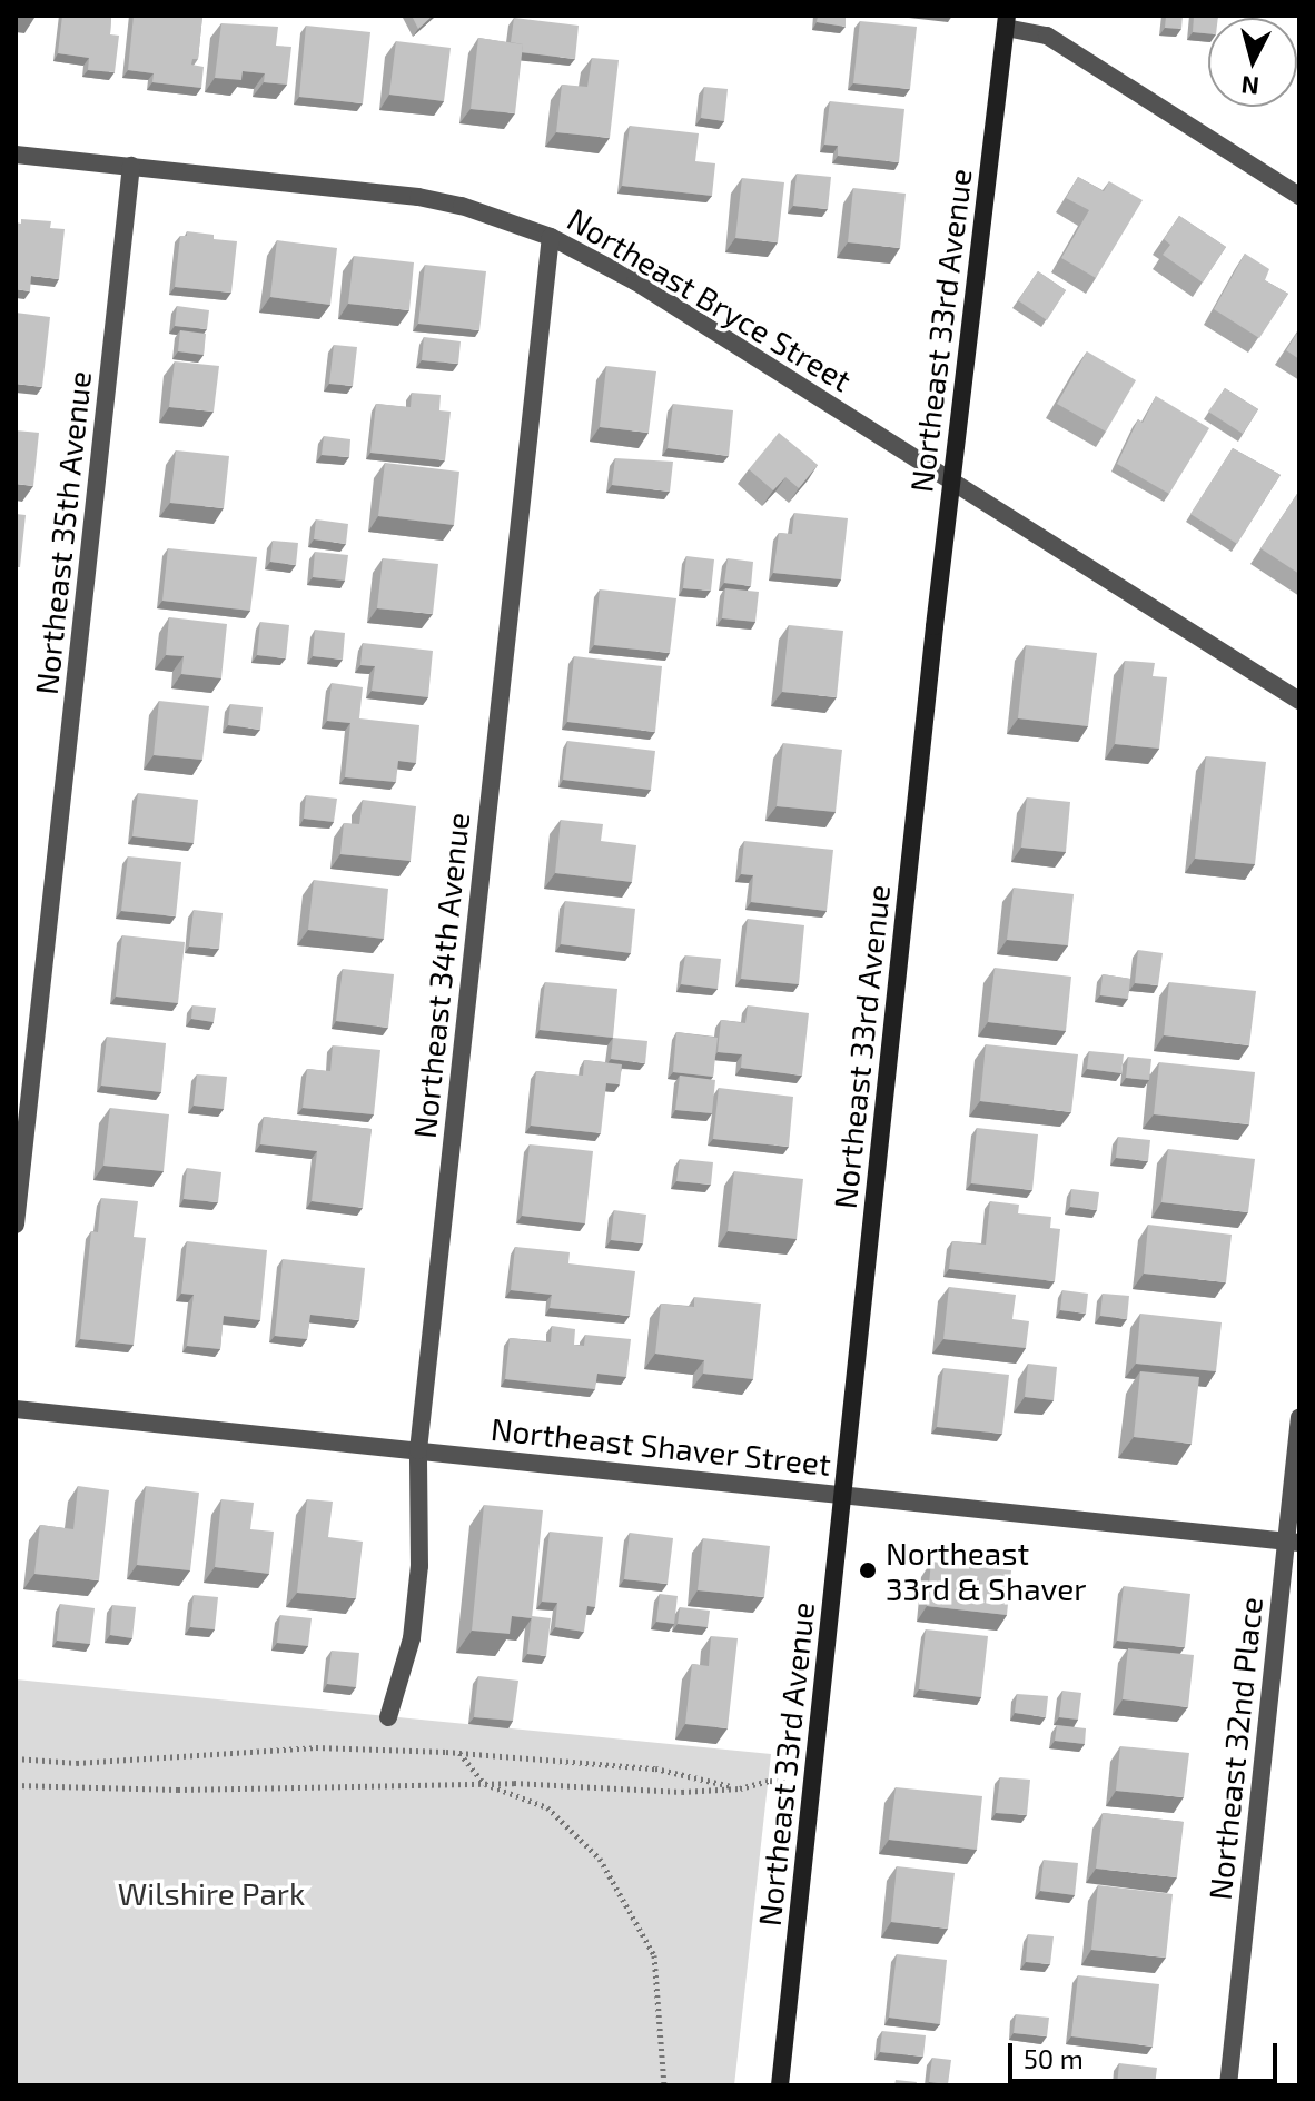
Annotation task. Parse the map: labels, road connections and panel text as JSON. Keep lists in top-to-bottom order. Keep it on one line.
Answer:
{"streets":{"main road":["Northeast 33rd Avenue"],"street":["Northeast Bryce Street","Northeast 35th Avenue","Northeast 34th Avenue","Northeast Shaver Street","Northeast 32nd Place"]},"crossings":[["Northeast Bryce Street","Northeast 33rd Avenue"],["Northeast Bryce Street","Northeast 35th Avenue"],["Northeast Bryce Street","Northeast 34th Avenue"],["Northeast 33rd Avenue","Northeast Shaver Street"],["Northeast 34th Avenue","Northeast Shaver Street"],["Northeast Shaver Street","Northeast 32nd Place"]],"parks":["Wilshire Park"],"places":["Northeast 33rd & Shaver"],"scale_bar":"50 m","north":"bottom"}
